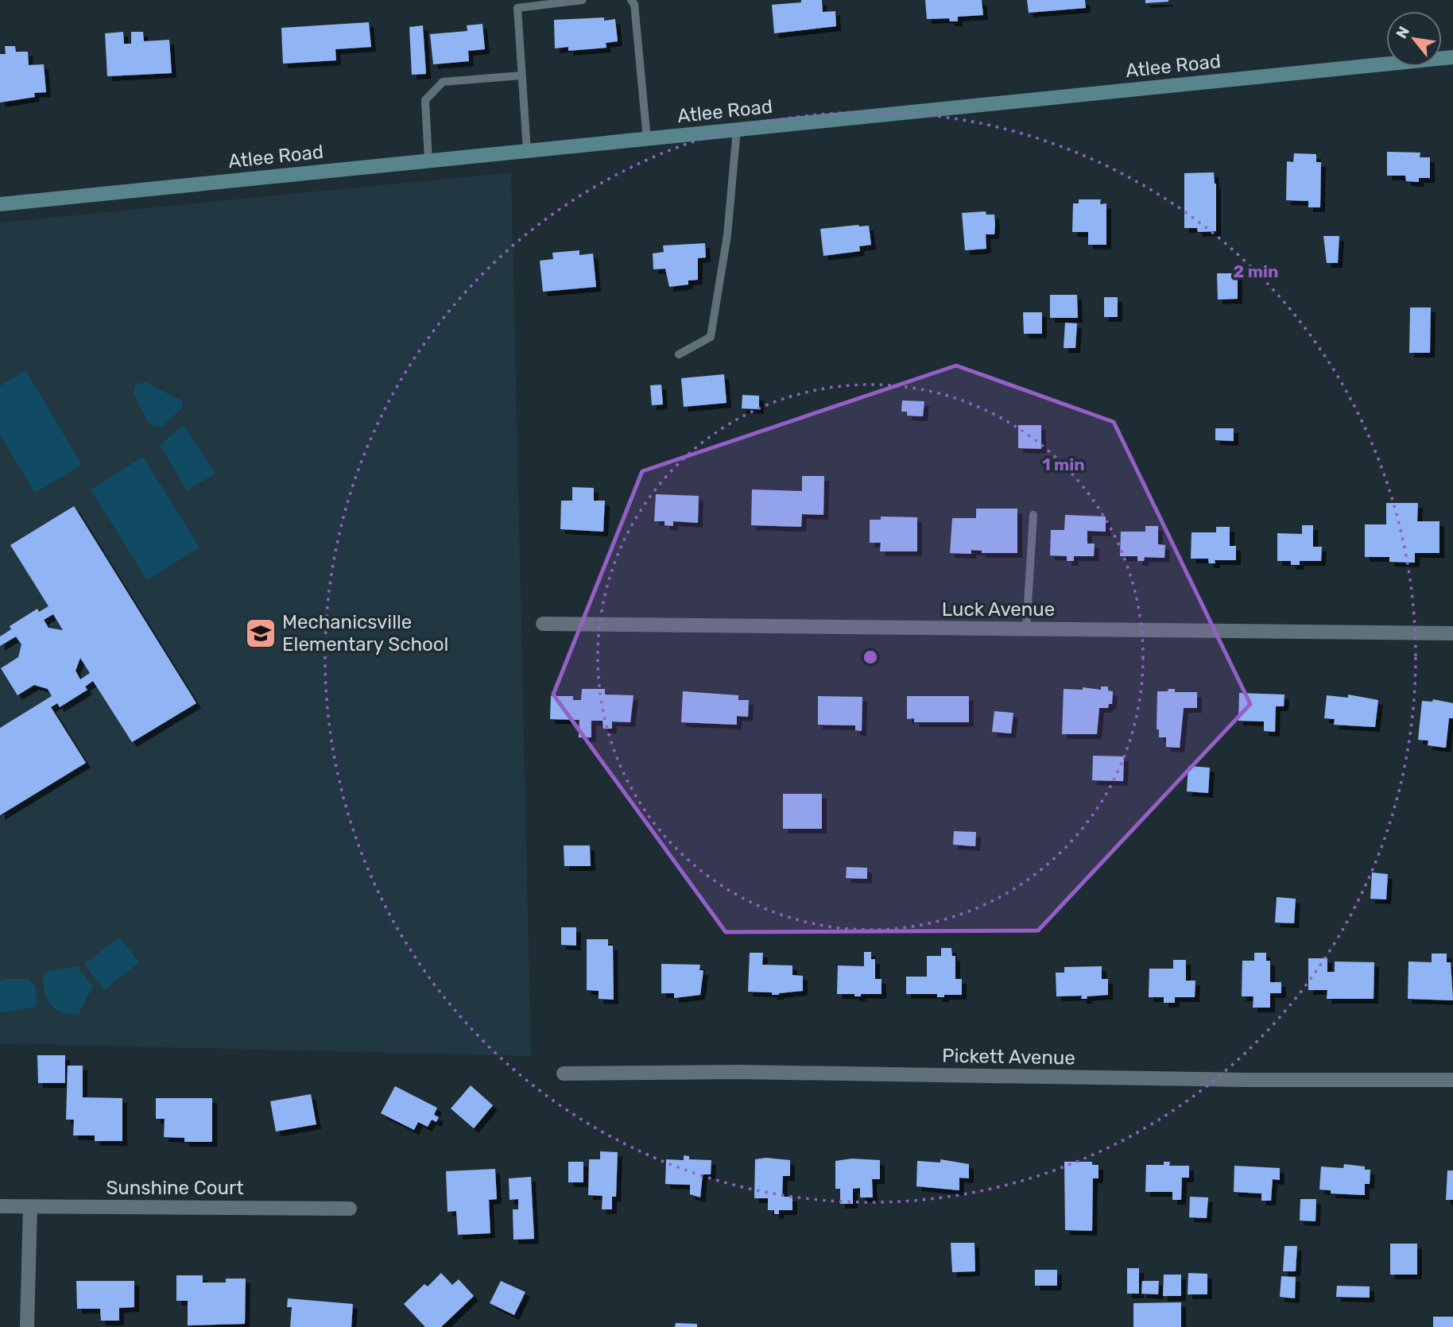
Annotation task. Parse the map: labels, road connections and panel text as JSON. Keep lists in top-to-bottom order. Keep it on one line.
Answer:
{"streets":{"main road":["Atlee Road"],"street":["Luck Avenue","Pickett Avenue","Sunshine Court"]},"places":{"school or university":["Mechanicsville Elementary School"]},"north":"top left","rings":["2 min","1 min"]}
